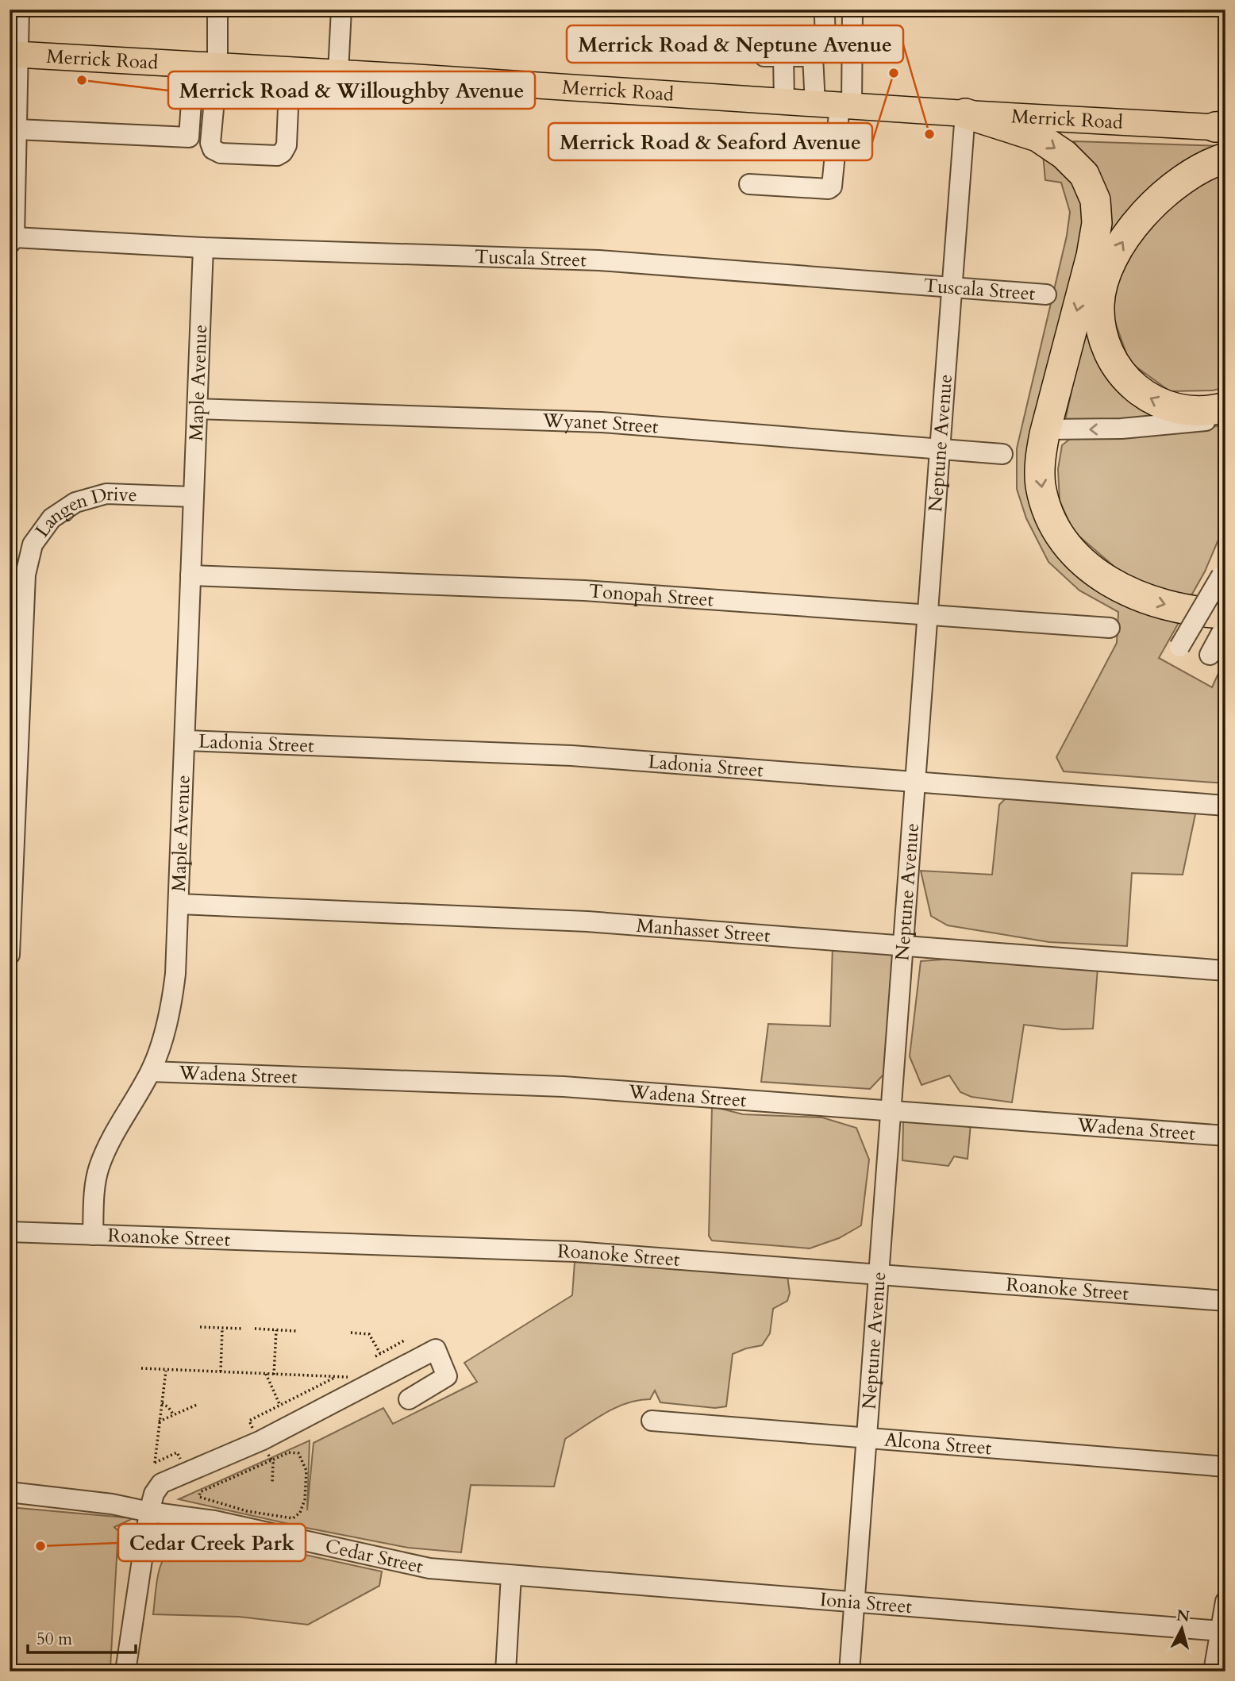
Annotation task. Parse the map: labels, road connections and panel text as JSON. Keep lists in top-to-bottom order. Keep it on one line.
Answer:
{"streets":{"main road":["Merrick Road"],"street":["Tuscala Street","Maple Avenue","Wyanet Street","Neptune Avenue","Langen Drive","Tonopah Street","Ladonia Street","Manhasset Street","Wadena Street","Roanoke Street","Alcona Street","Cedar Street","Ionia Street"]},"crossings":[["Merrick Road","Neptune Avenue"],["Tuscala Street","Maple Avenue"],["Tuscala Street","Neptune Avenue"],["Maple Avenue","Wyanet Street"],["Maple Avenue","Langen Drive"],["Maple Avenue","Tonopah Street"],["Maple Avenue","Ladonia Street"],["Maple Avenue","Manhasset Street"],["Maple Avenue","Wadena Street"],["Maple Avenue","Roanoke Street"],["Wyanet Street","Neptune Avenue"],["Neptune Avenue","Tonopah Street"],["Neptune Avenue","Ladonia Street"],["Neptune Avenue","Manhasset Street"],["Neptune Avenue","Wadena Street"],["Neptune Avenue","Roanoke Street"],["Neptune Avenue","Alcona Street"],["Neptune Avenue","Ionia Street"],["Cedar Street","Ionia Street"]],"places":["Merrick Road & Seaford Avenue","Merrick Road & Willoughby Avenue","Merrick Road & Neptune Avenue","Cedar Creek Park"],"scale_bar":"50 m","north":"top"}
